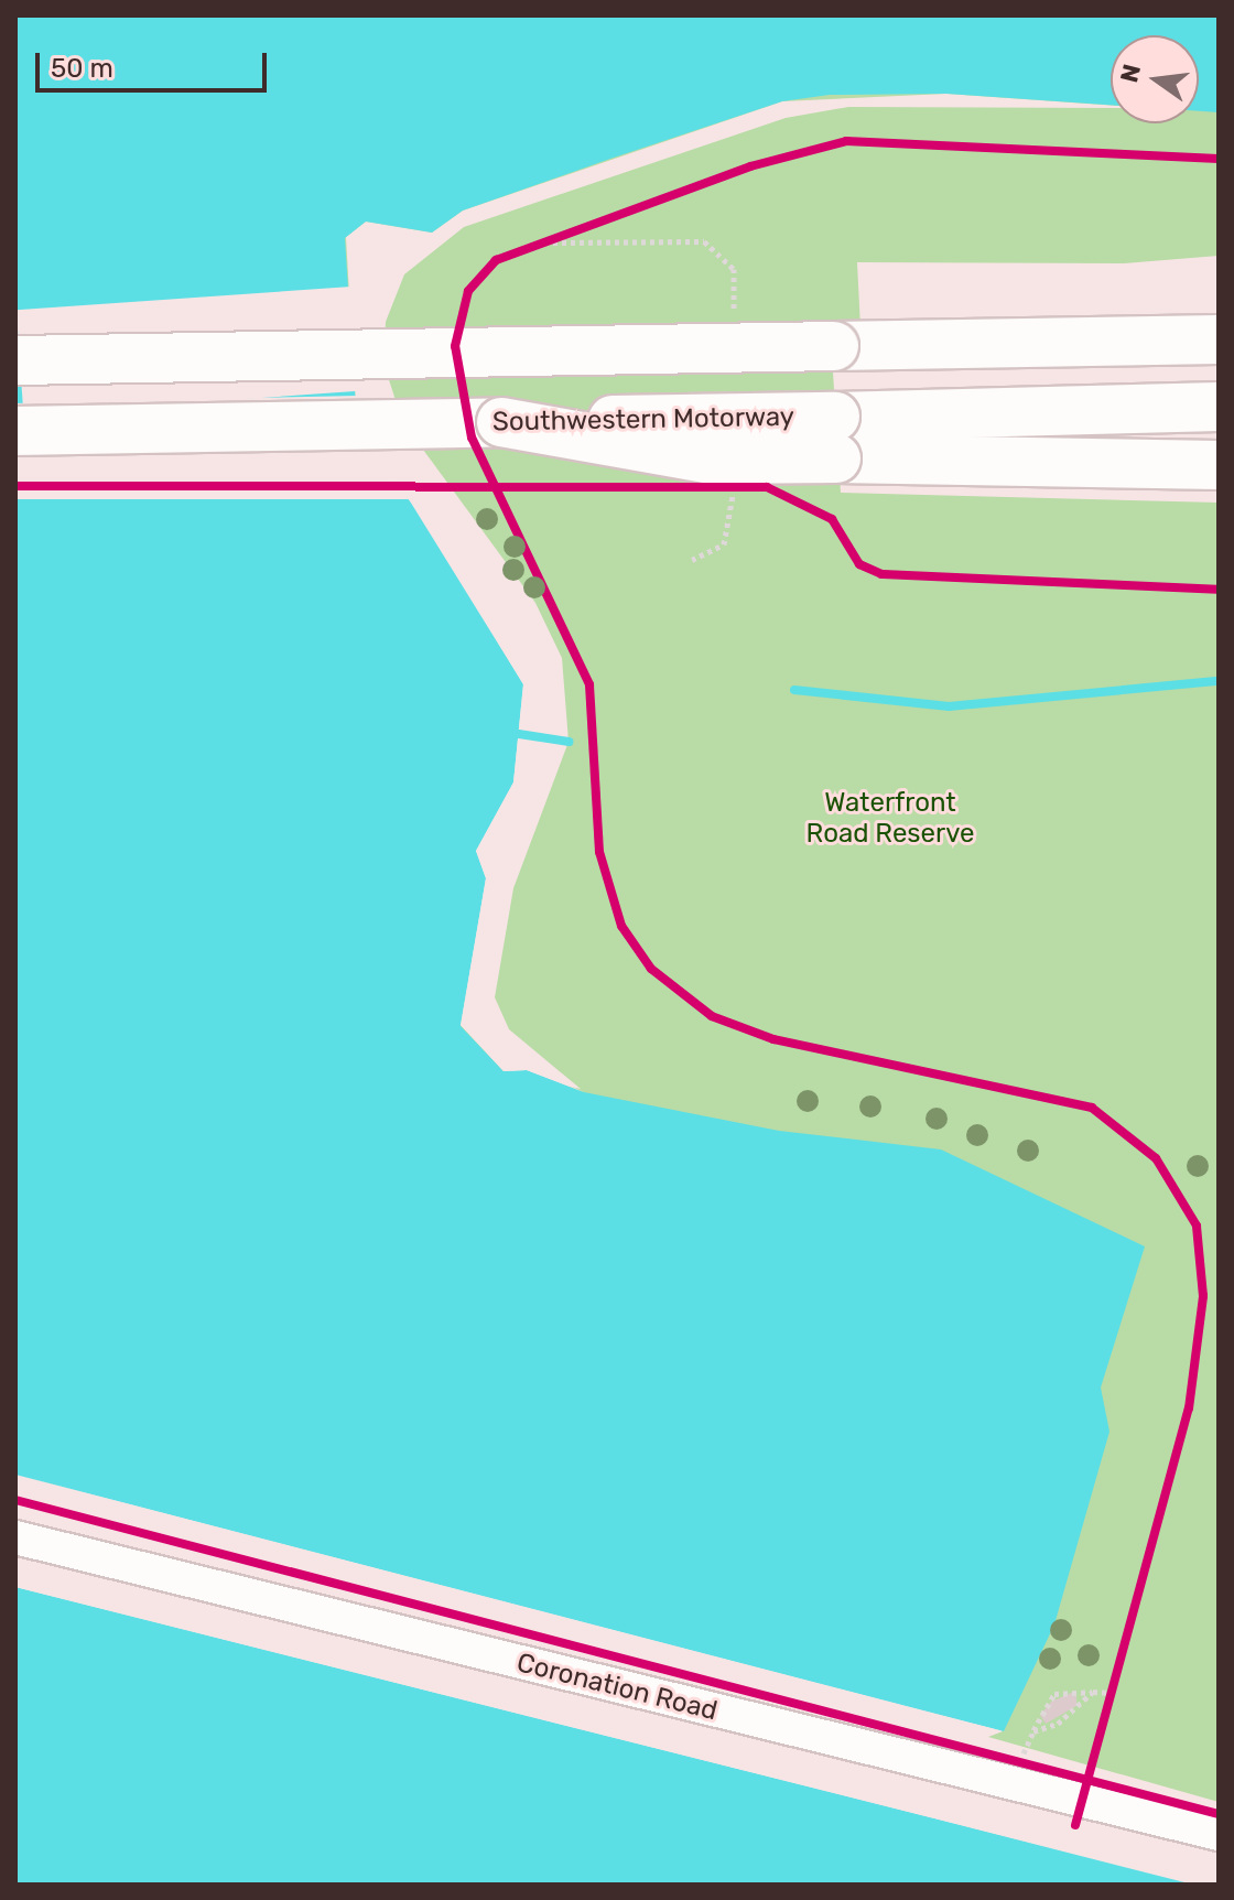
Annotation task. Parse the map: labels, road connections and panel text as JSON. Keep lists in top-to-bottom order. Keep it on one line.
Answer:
{"streets":{"highway":["Southwestern Motorway"],"lane":["Coronation Road"]},"parks":["Waterfront Road Reserve"],"scale_bar":"50 m","north":"left"}
